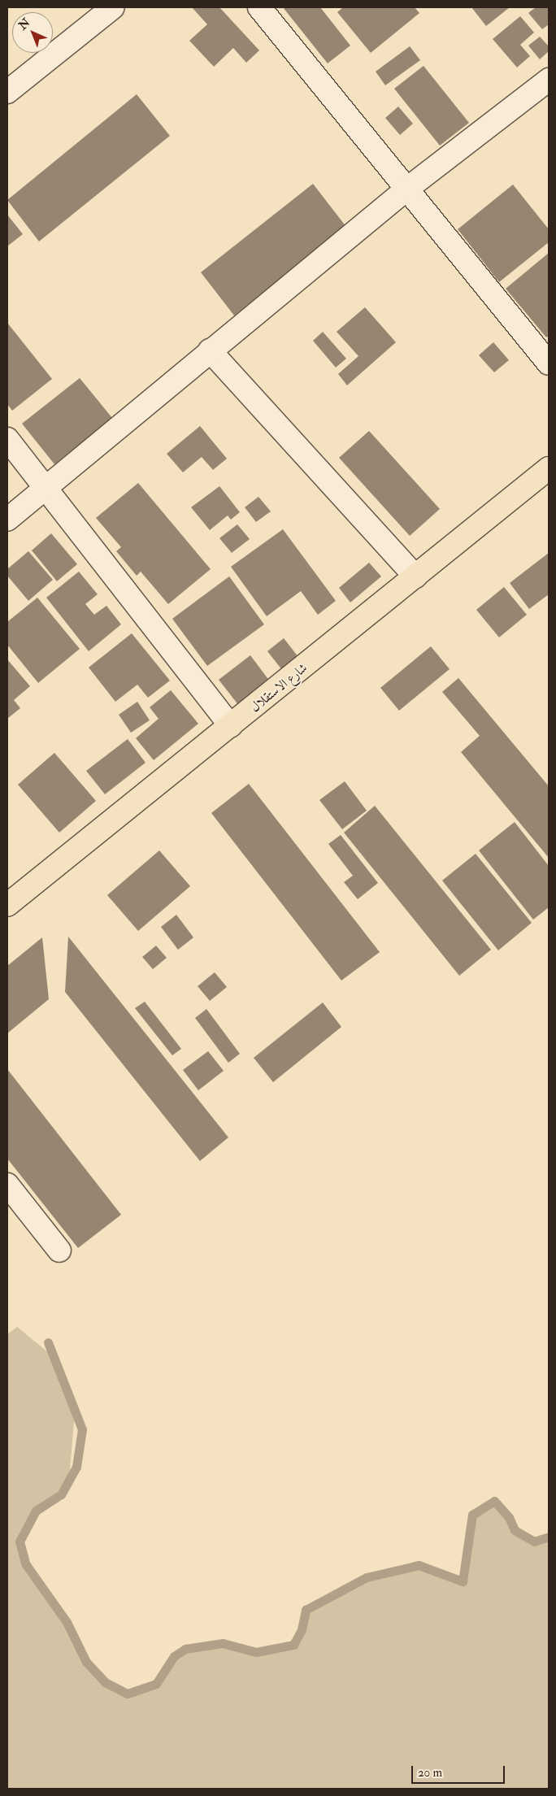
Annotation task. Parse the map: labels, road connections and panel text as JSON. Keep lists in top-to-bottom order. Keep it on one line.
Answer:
{"streets":{"highway":["شارع الاستقلال"]},"scale_bar":"20 m","north":"top left"}
